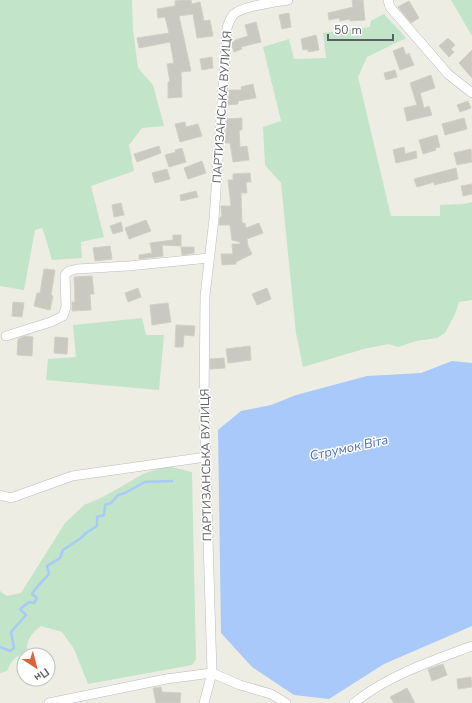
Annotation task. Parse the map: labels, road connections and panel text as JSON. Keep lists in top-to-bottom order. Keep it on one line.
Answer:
{"streets":{"street":["ПАРТИЗАНСЬКА ВУЛИЦЯ"]},"water":["Струмок Віта"],"scale_bar":"50 m","north":"bottom right"}
